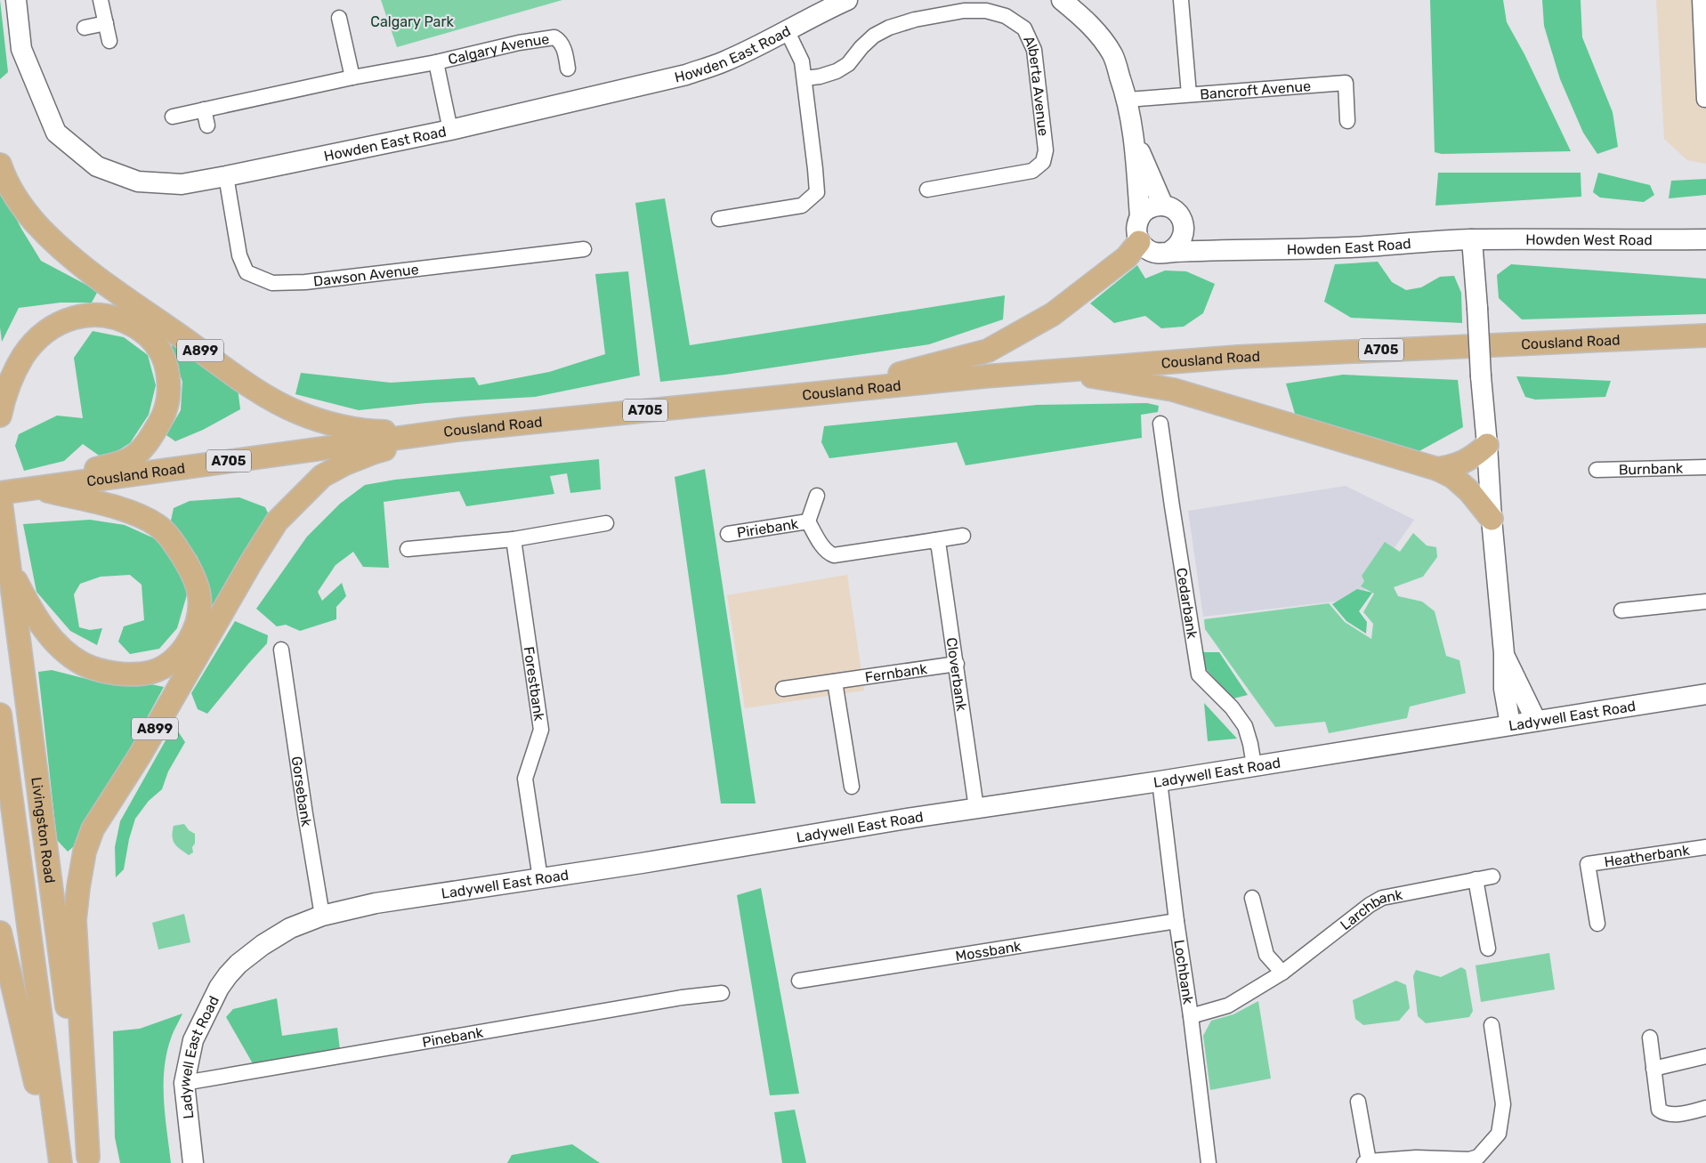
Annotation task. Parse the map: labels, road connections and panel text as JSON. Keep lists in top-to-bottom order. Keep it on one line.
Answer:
{"streets":{"main road":["Cousland Road","A705","A899","Livingston Road"],"street":["Calgary Avenue","Howden East Road","Alberta Avenue","Bancroft Avenue","Howden West Road","Dawson Avenue","Burnbank","Piriebank","Cedarbank","Fernbank","Cloverbank","Forestbank","Ladywell East Road","Gorsebank","Heatherbank","Larchbank","Mossbank","Lochbank","Pinebank"]},"crossings":[["Calgary Avenue","Howden East Road"],["Howden East Road","Howden West Road"],["Howden East Road","Dawson Avenue"],["Cousland Road","A899"],["Cousland Road","Livingston Road"],["A899","Livingston Road"],["Piriebank","Cloverbank"],["Cedarbank","Ladywell East Road"],["Fernbank","Cloverbank"],["Cloverbank","Ladywell East Road"],["Forestbank","Ladywell East Road"],["Ladywell East Road","Gorsebank"],["Ladywell East Road","Lochbank"],["Ladywell East Road","Pinebank"],["Larchbank","Lochbank"],["Mossbank","Lochbank"]],"parks":["Calgary Park"]}
